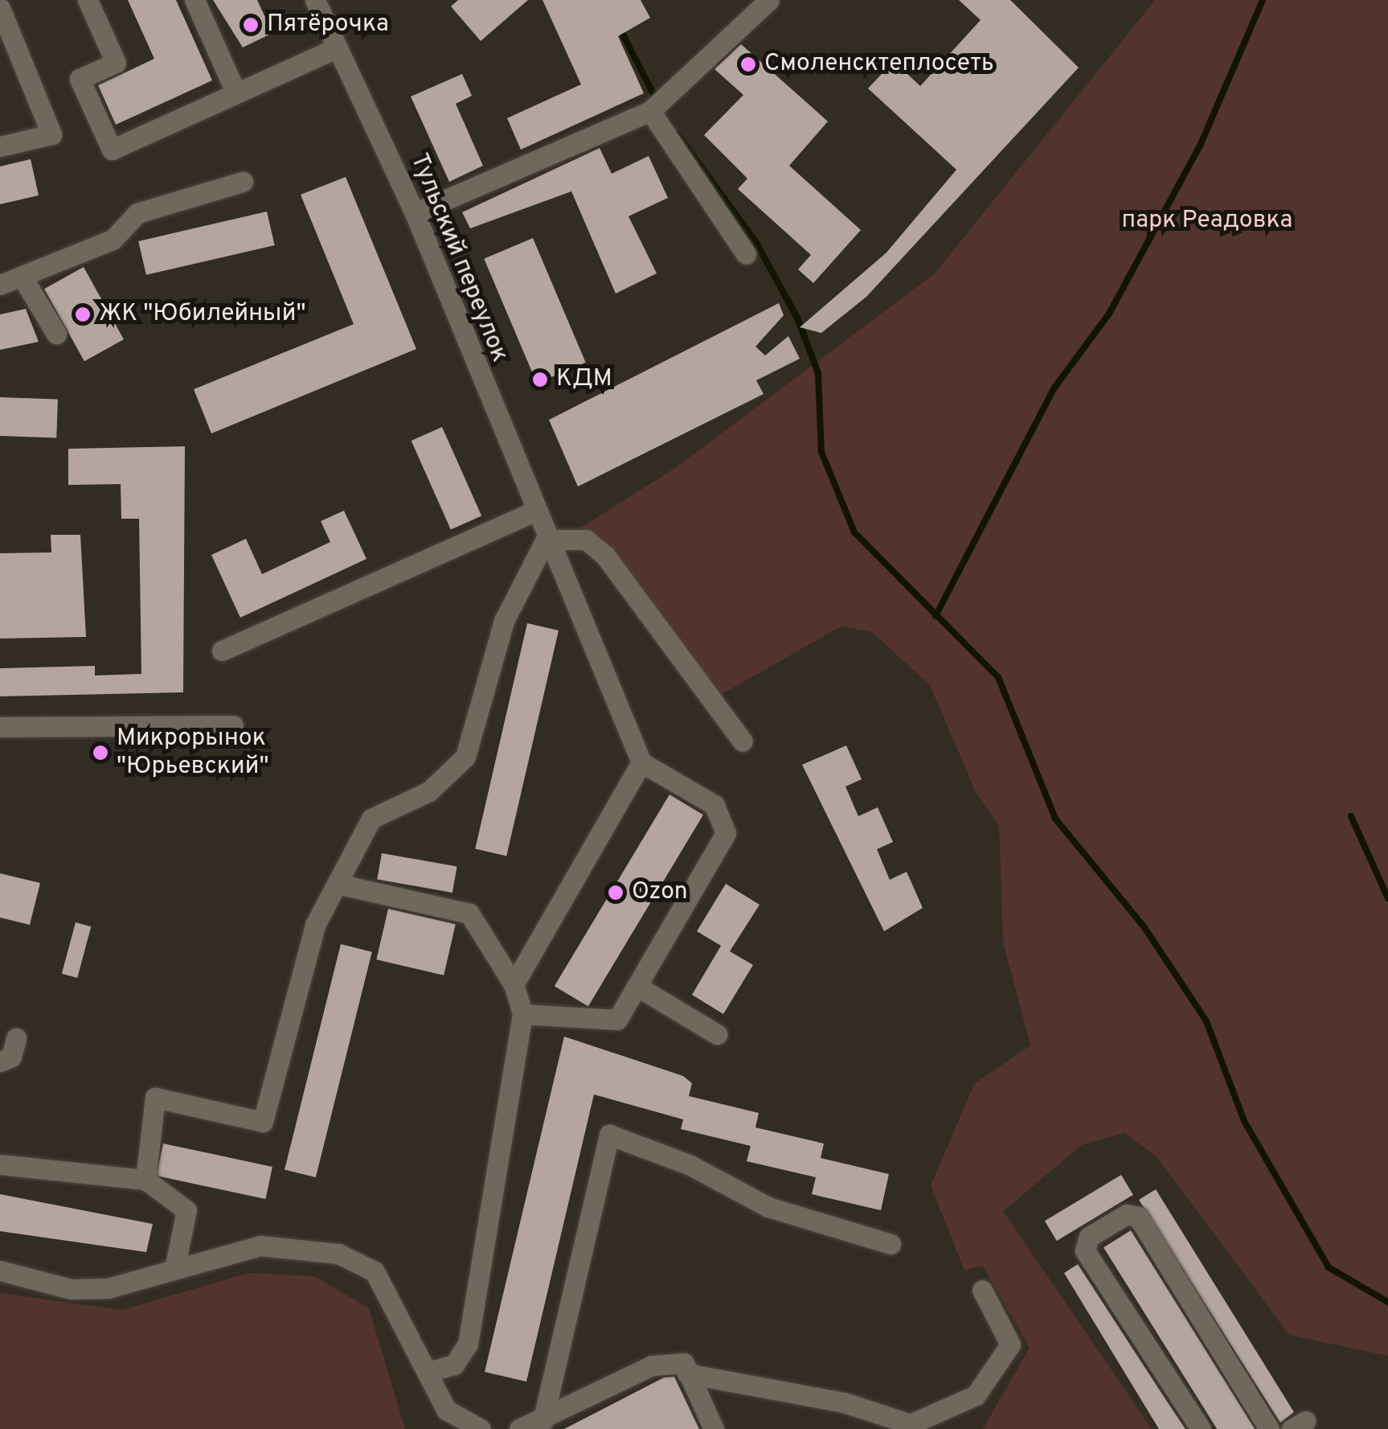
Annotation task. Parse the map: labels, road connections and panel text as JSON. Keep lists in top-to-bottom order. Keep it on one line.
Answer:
{"streets":{"street":["Тульский переулок"]},"parks":["парк Реадовка"],"places":["Пятёрочка","Смоленсктеплосеть","ЖК \"Юбилейный\"","КДМ","Микрорынок \"Юрьевский\"","Ozon"]}
